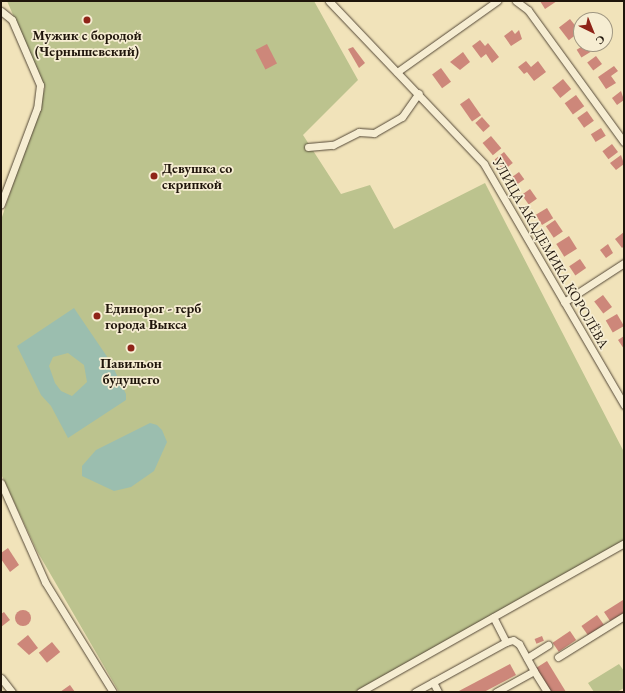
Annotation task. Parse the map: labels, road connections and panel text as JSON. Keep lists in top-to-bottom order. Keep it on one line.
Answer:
{"streets":{"street":["УЛИЦА АКАДЕМИКА КОРОЛЁВА"]},"places":["Мужик с бородой (Чернышевский)","Девушка со скрипкой","Единорог - герб города Выкса","Павильон будущего"],"north":"bottom right"}
